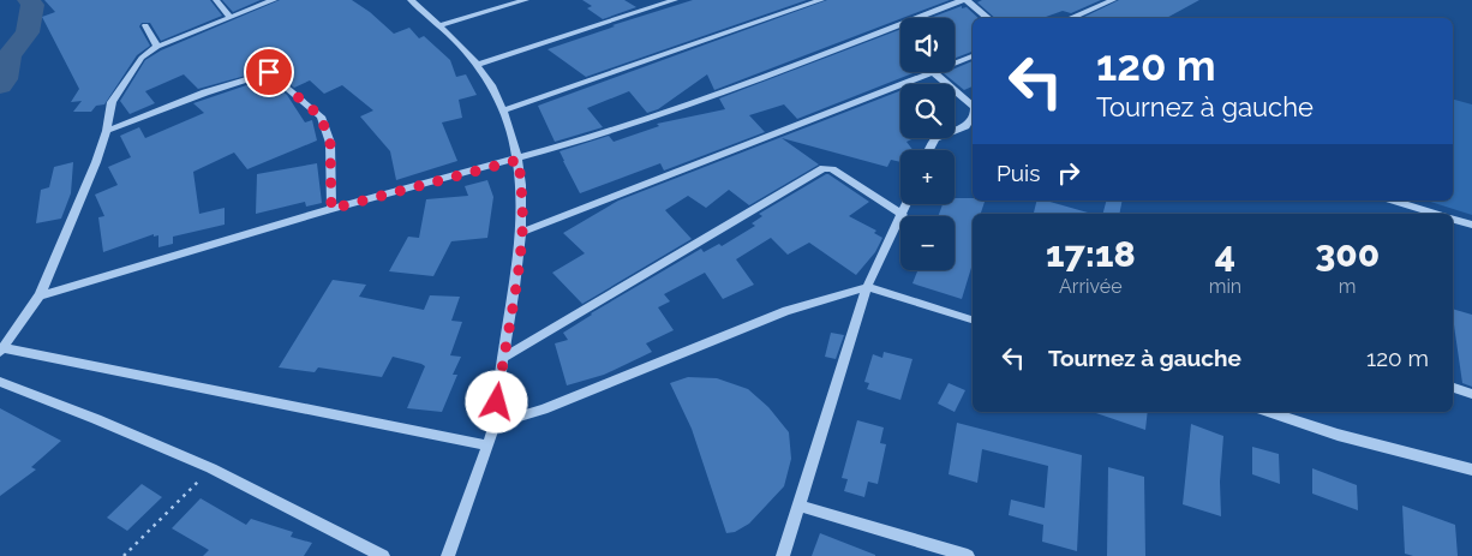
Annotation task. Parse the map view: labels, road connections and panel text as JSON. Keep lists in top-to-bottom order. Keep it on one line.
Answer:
{"page":{"map_buttons":["+","−"],"turn":["120 m","Tournez à gauche"],"then":"Puis","eta":["17:18","Arrivée","4","min","300","m"],"list":[{"name":"Tournez à gauche","value":"120 m"}]}}
